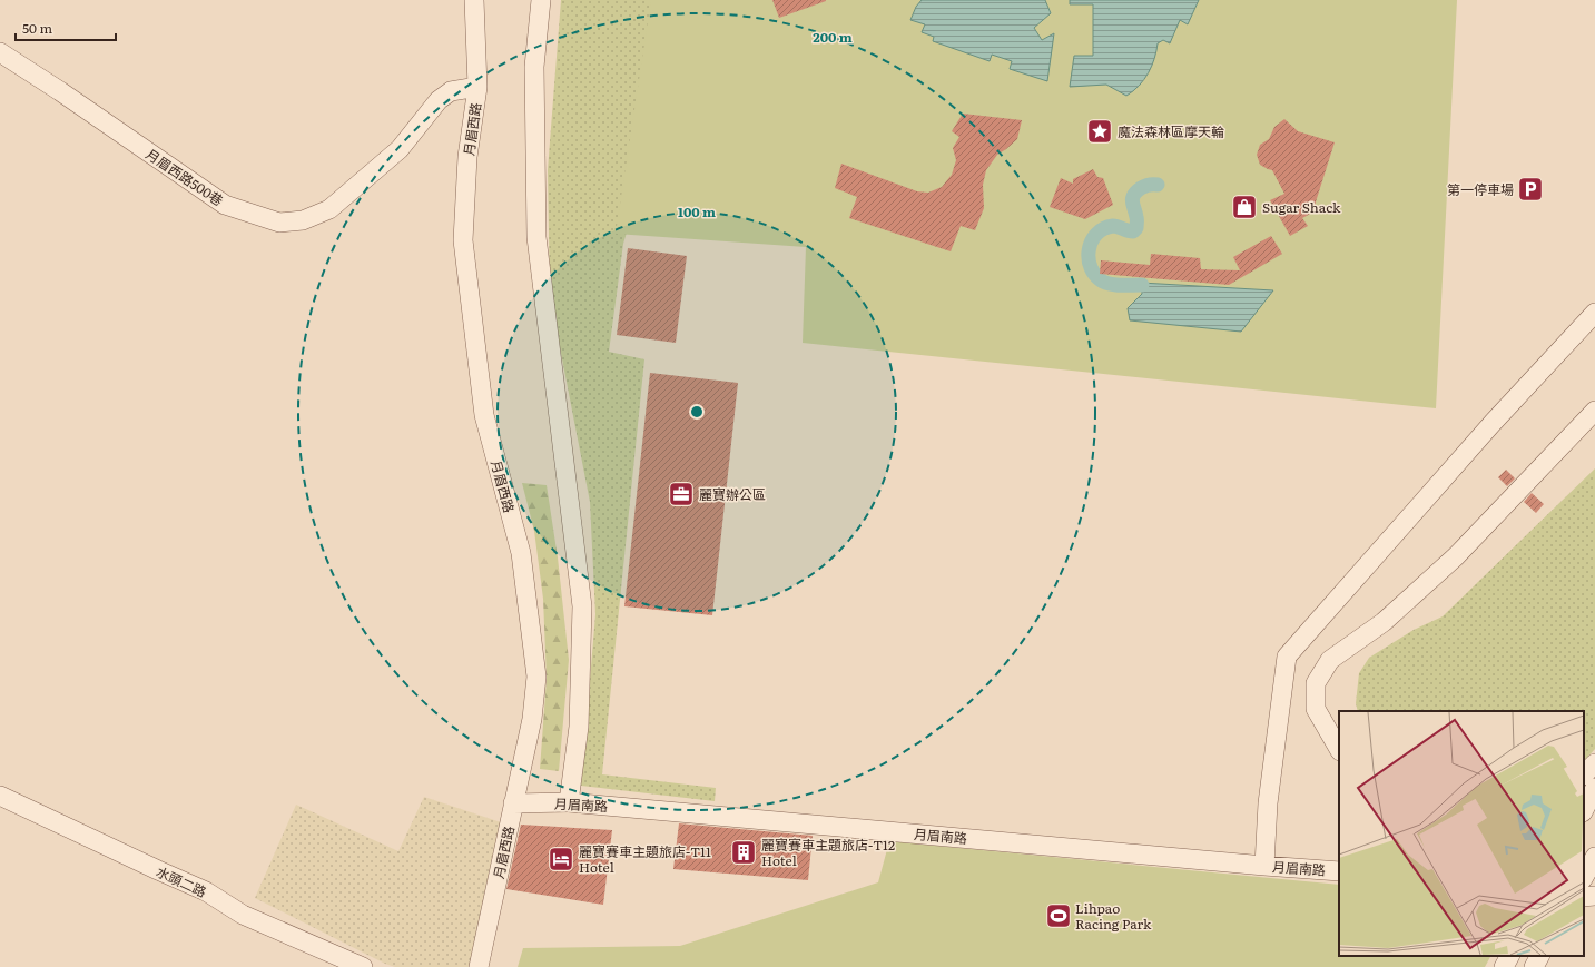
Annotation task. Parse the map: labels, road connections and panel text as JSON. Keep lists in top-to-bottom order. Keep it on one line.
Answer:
{"streets":{"street":["月眉西路","月眉西路500巷","月眉南路","水頭二路"]},"crossings":[["月眉西路","月眉西路500巷"],["月眉西路","月眉南路"]],"places":{"place":["魔法森林區摩天輪"],"parking":["第一停車場"],"shop":["Sugar Shack"],"office":["麗寶辦公區"],"building":["麗寶賽車主題旅店-T12 Hotel"],"hotel":["麗寶賽車主題旅店-T11 Hotel"],"sports":["Lihpao Racing Park"]},"scale_bar":"50 m","rings":["200 m","100 m"]}
